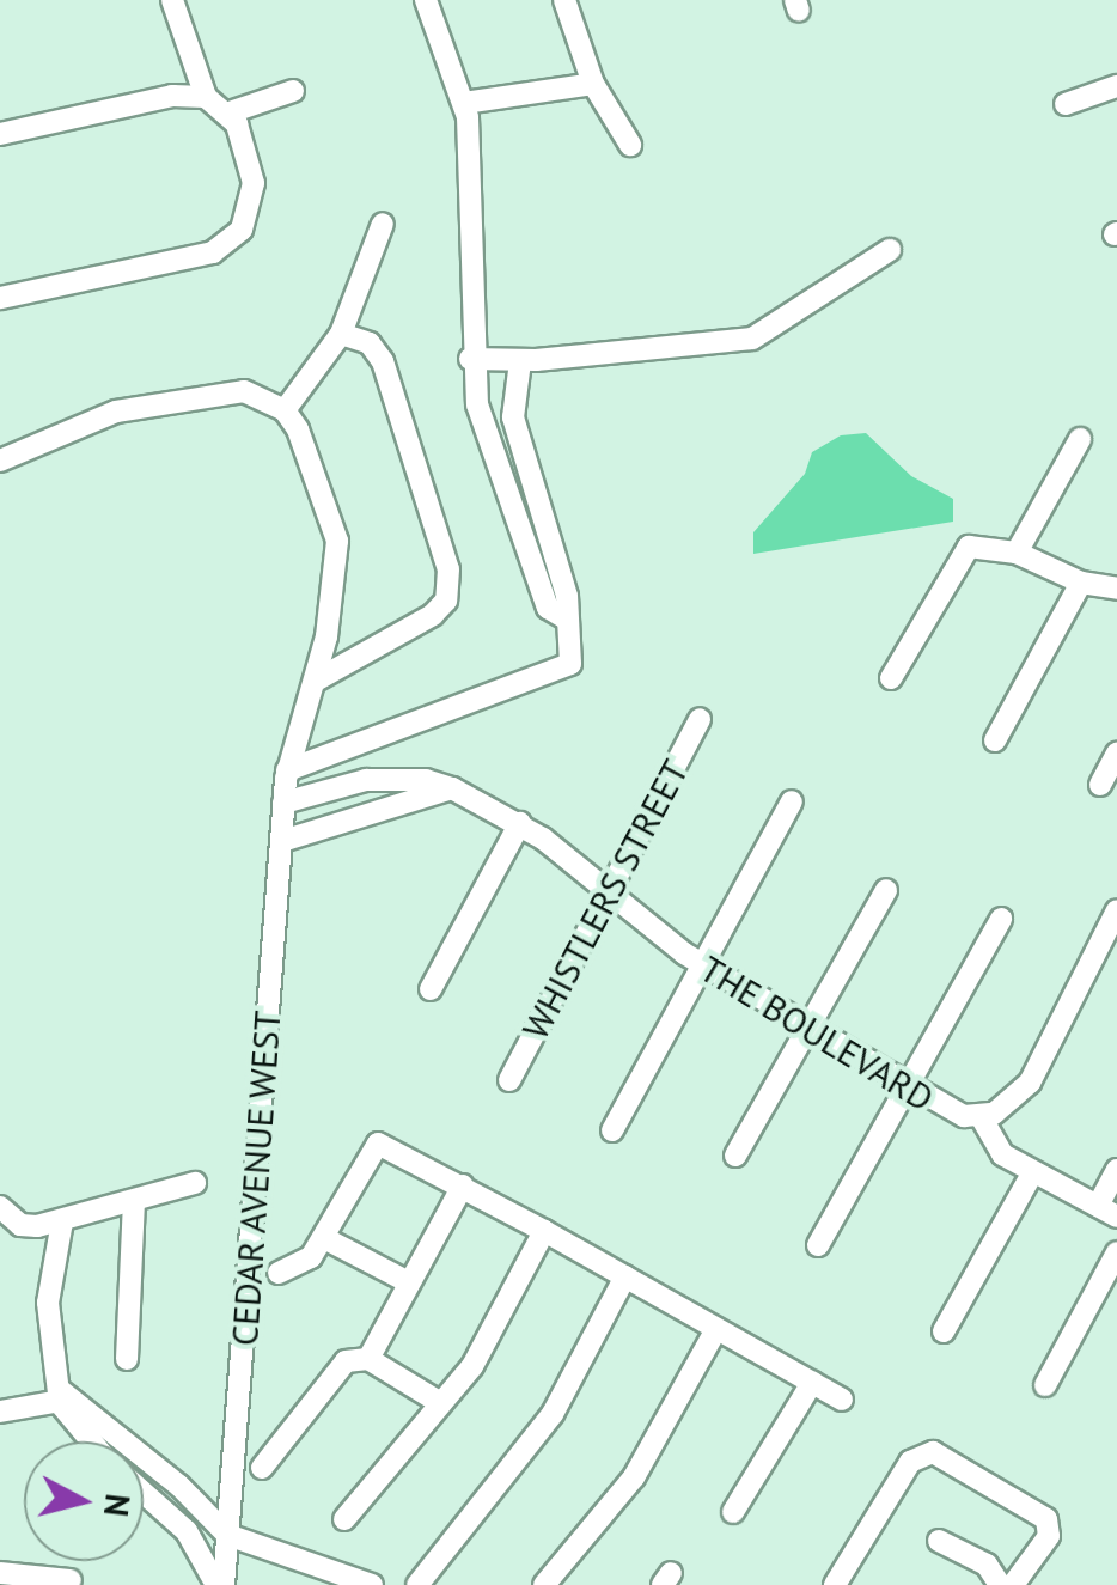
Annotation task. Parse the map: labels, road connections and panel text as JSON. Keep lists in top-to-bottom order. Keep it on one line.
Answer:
{"streets":{"street":["WHISTLERS STREET","THE BOULEVARD","CEDAR AVENUE WEST"]},"crossings":[["WHISTLERS STREET","THE BOULEVARD"],["THE BOULEVARD","CEDAR AVENUE WEST"]],"north":"right"}
